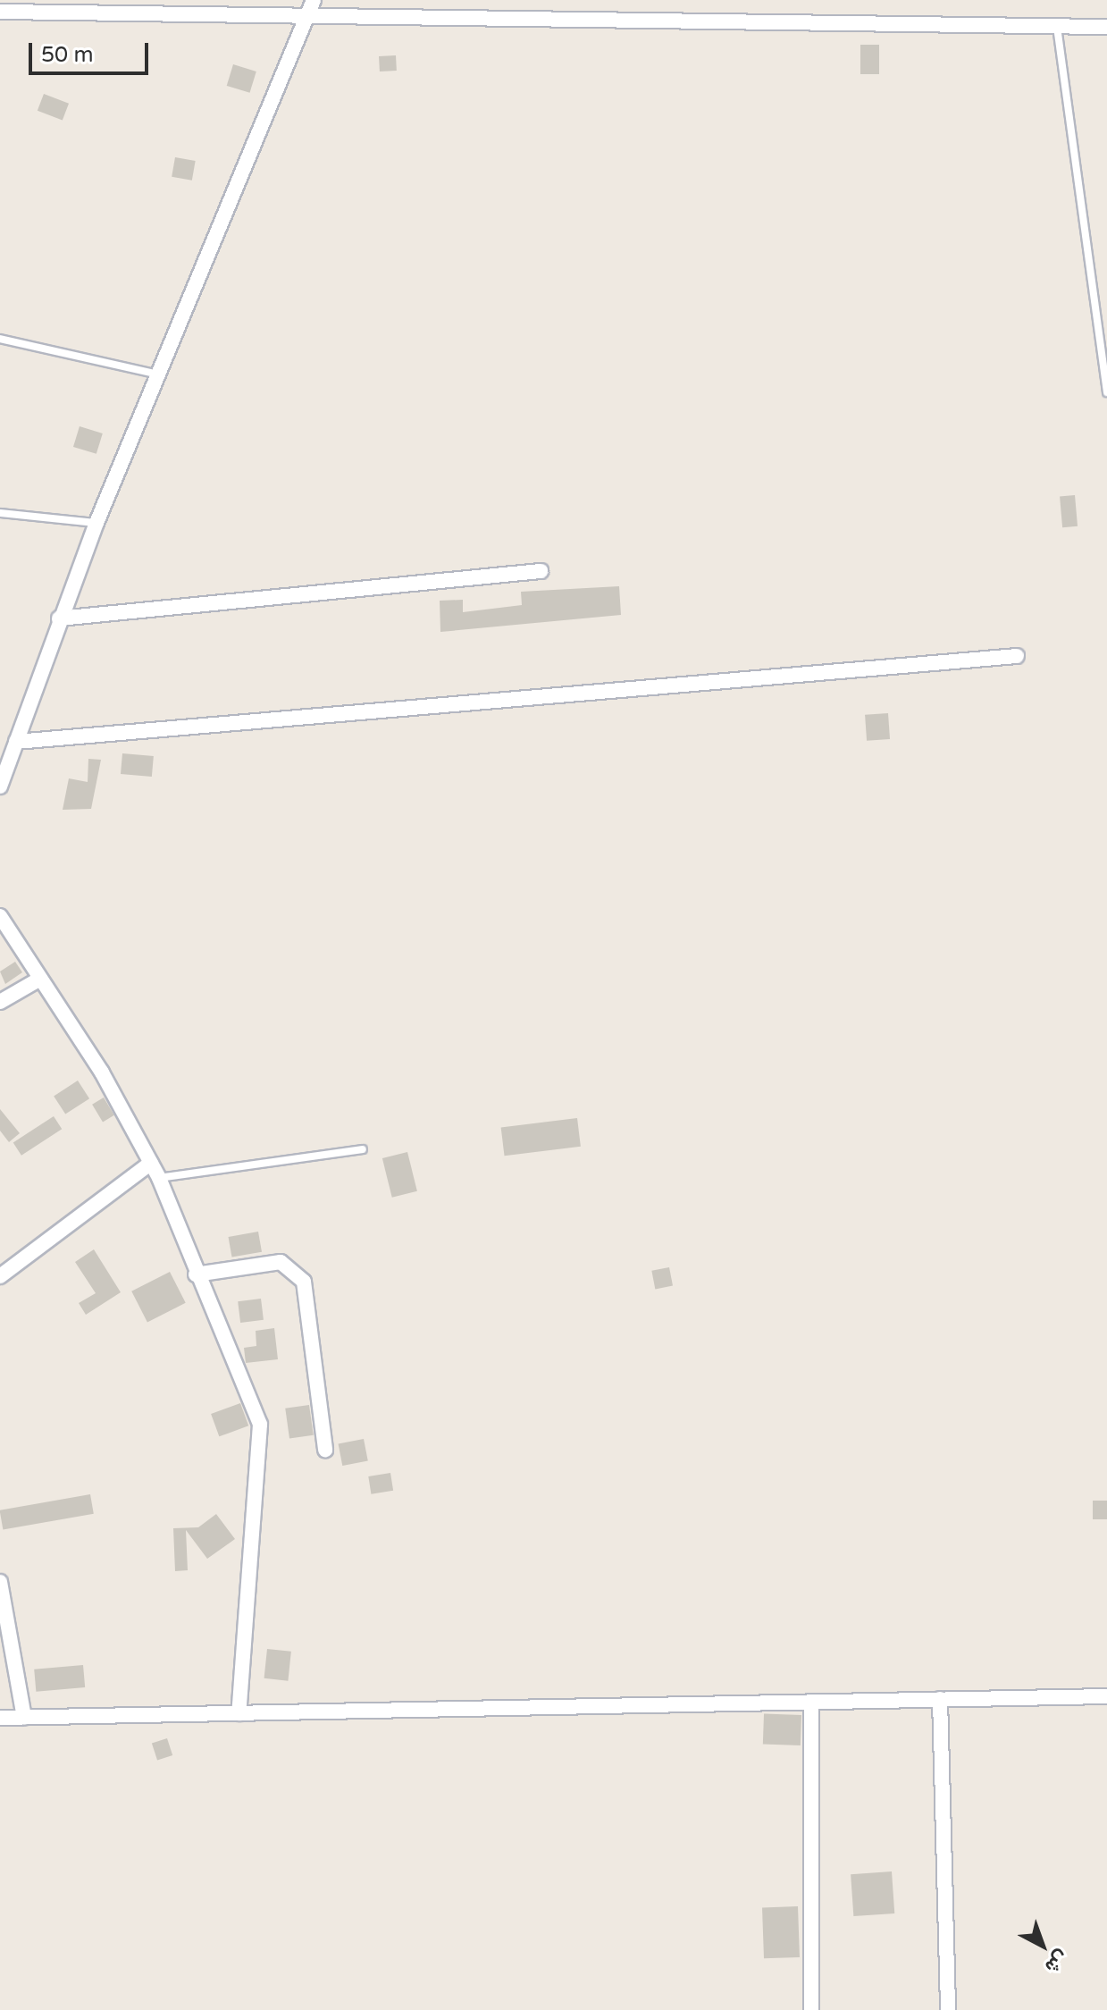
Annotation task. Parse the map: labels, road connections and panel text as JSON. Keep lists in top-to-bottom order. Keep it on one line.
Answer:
{"scale_bar":"50 m","north":"bottom right"}
